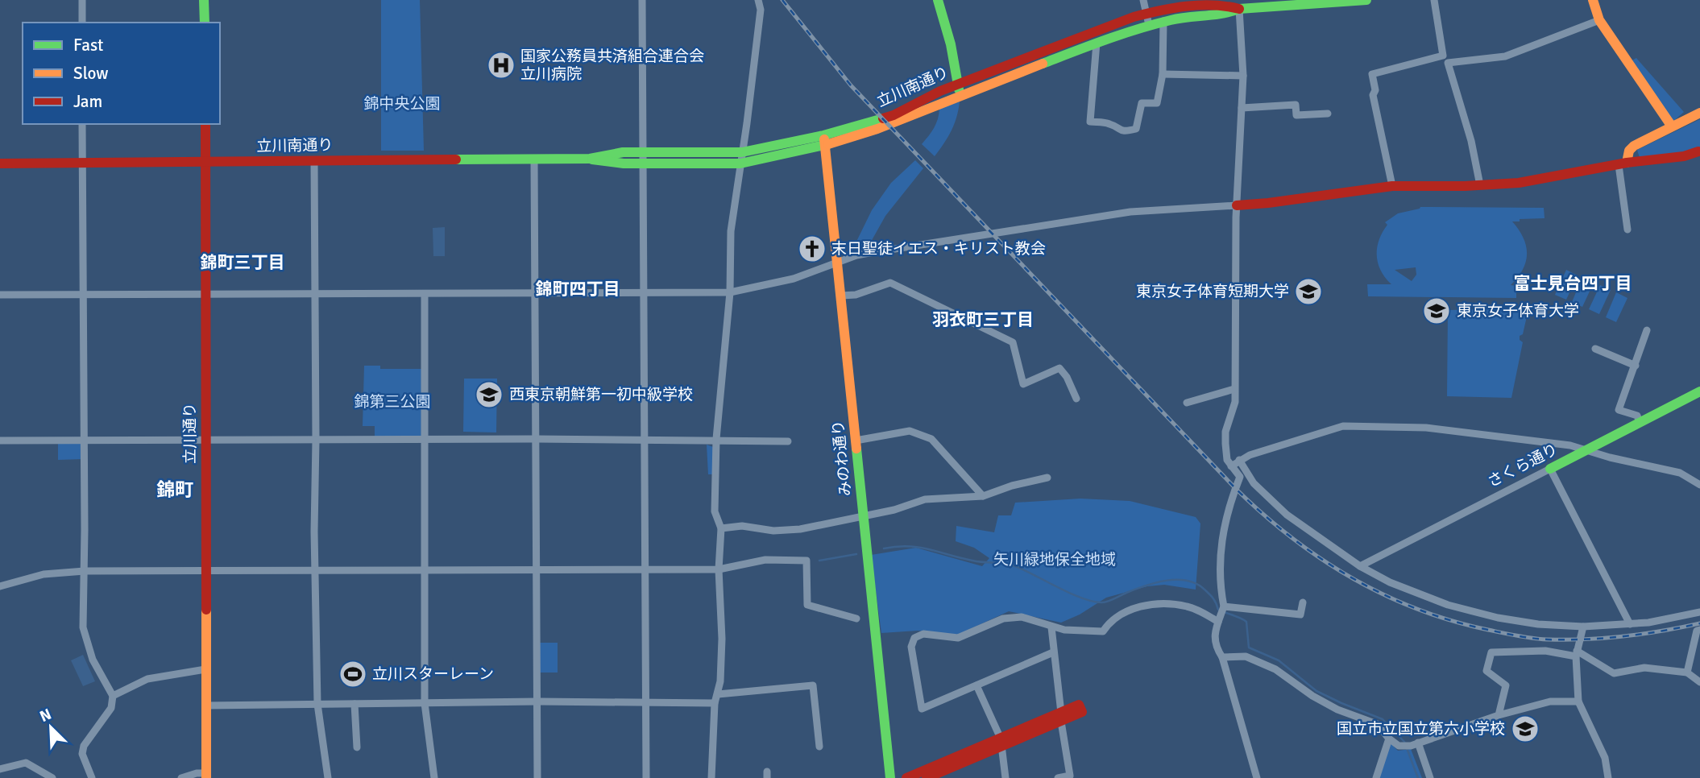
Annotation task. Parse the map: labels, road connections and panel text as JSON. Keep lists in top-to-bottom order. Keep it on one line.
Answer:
{"streets":{"street":["立川南通り","立川通り","みのわ通り","さくら通り"]},"crossings":[["立川南通り","立川通り"],["立川南通り","みのわ通り"]],"districts":["錦町三丁目","富士見台四丁目","錦町四丁目","羽衣町三丁目","錦町"],"parks":["錦中央公園","錦第三公園","矢川緑地保全地域"],"places":{"hospital":["国家公務員共済組合連合会 立川病院"],"church":["末日聖徒イエス・キリスト教会"],"school or university":["東京女子体育短期大学","東京女子体育大学","西東京朝鮮第一初中級学校","国立市立国立第六小学校"],"sports":["立川スターレーン"]},"legend":["Fast","Slow","Jam"],"north":"top left"}
